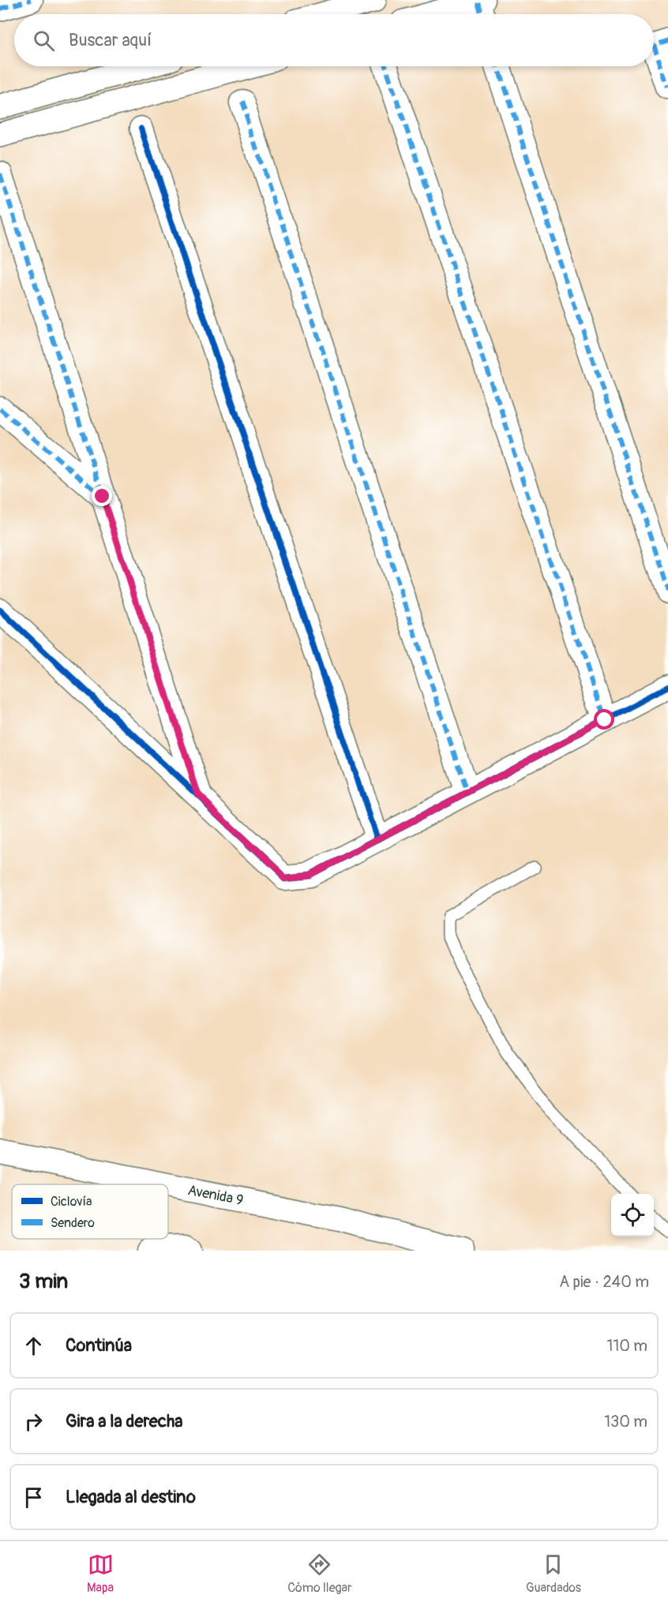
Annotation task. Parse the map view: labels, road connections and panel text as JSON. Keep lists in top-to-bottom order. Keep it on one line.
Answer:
{"streets":{"street":["Avenida 9"]},"legend":["Ciclovía","Sendero"],"page":{"search":"Buscar aquí","heading":["3 min","A pie · 240 m"],"list":[["Continúa","110 m"],["Gira a la derecha","130 m"],"Llegada al destino"],"nav":["Mapa","Cómo llegar","Guardados"]}}
